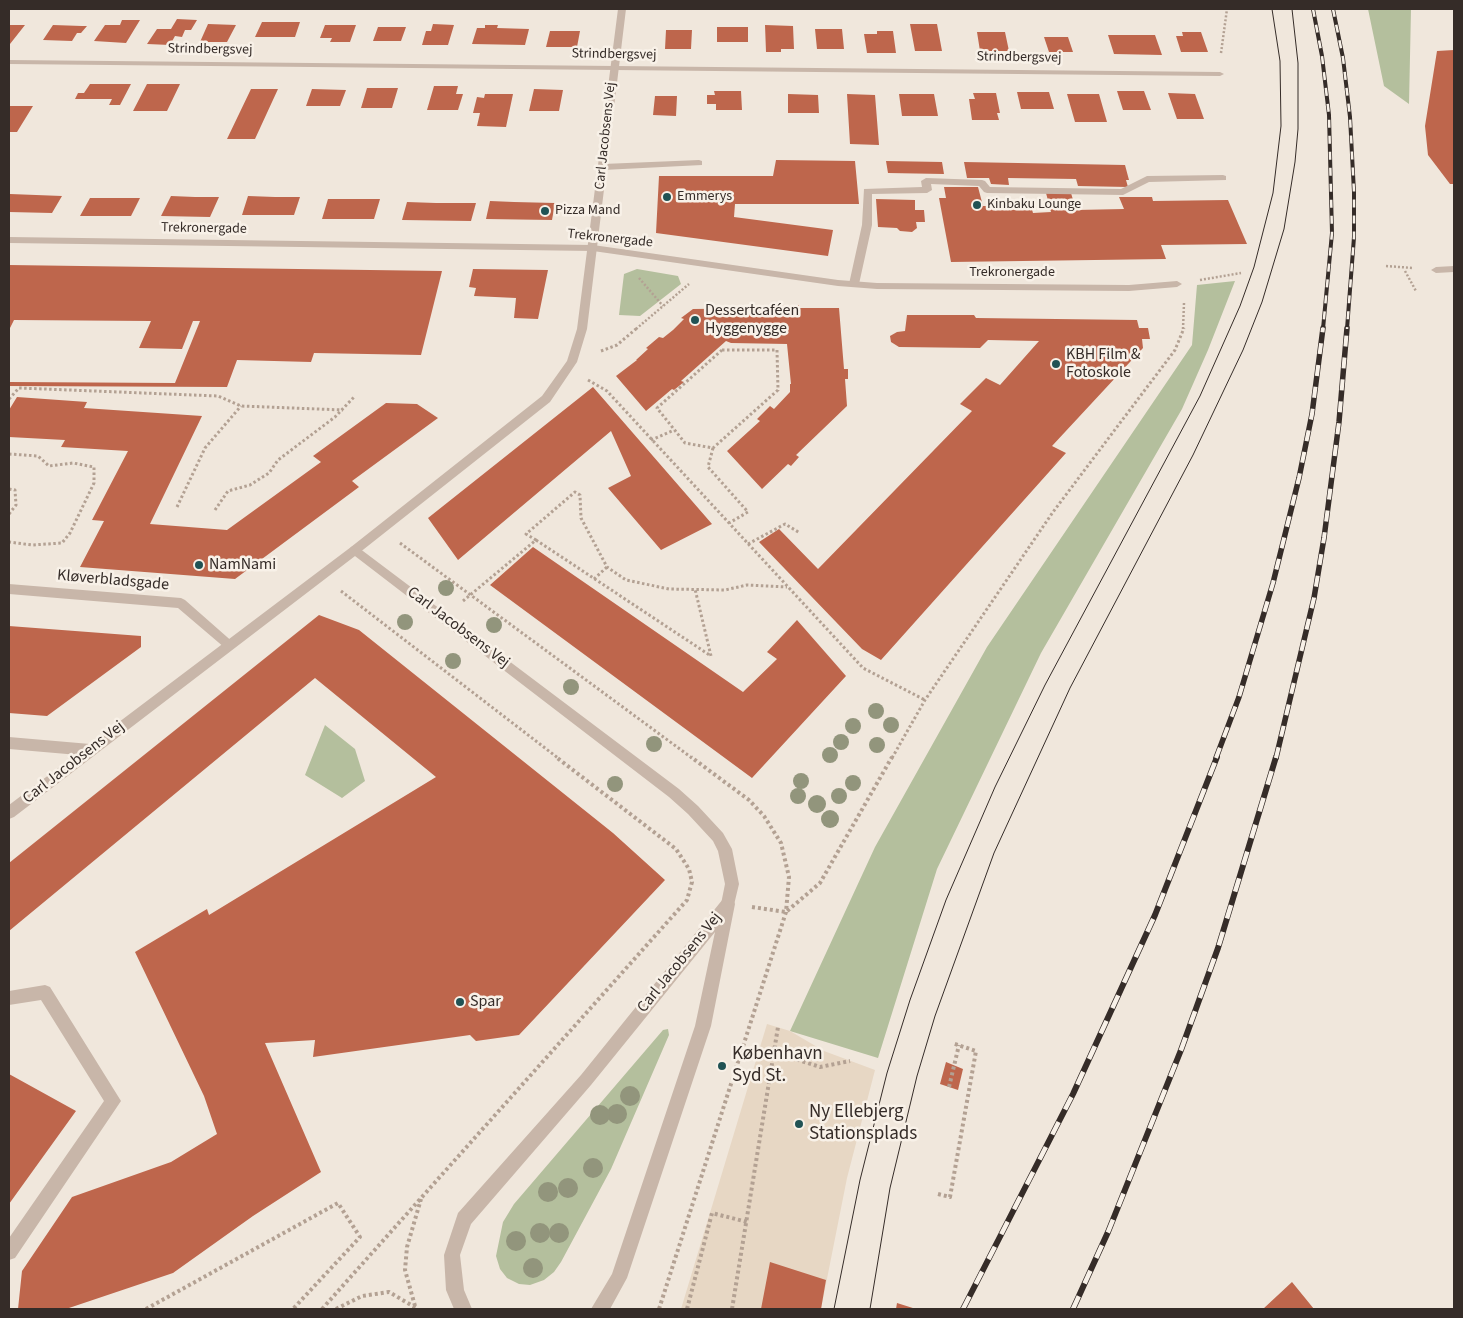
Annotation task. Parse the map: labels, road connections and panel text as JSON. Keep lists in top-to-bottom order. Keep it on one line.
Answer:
{"streets":{"street":["Strindbergsvej","Carl Jacobsens Vej","Trekronergade","Kløverbladsgade"]},"crossings":[["Strindbergsvej","Carl Jacobsens Vej"],["Carl Jacobsens Vej","Trekronergade"],["Carl Jacobsens Vej","Kløverbladsgade"]],"places":["Emmerys","Kinbaku Lounge","Pizza Mand","Dessertcaféen Hyggenygge","KBH Film & Fotoskole","NamNami","Spar","København Syd St.","Ny Ellebjerg Stationsplads"]}
